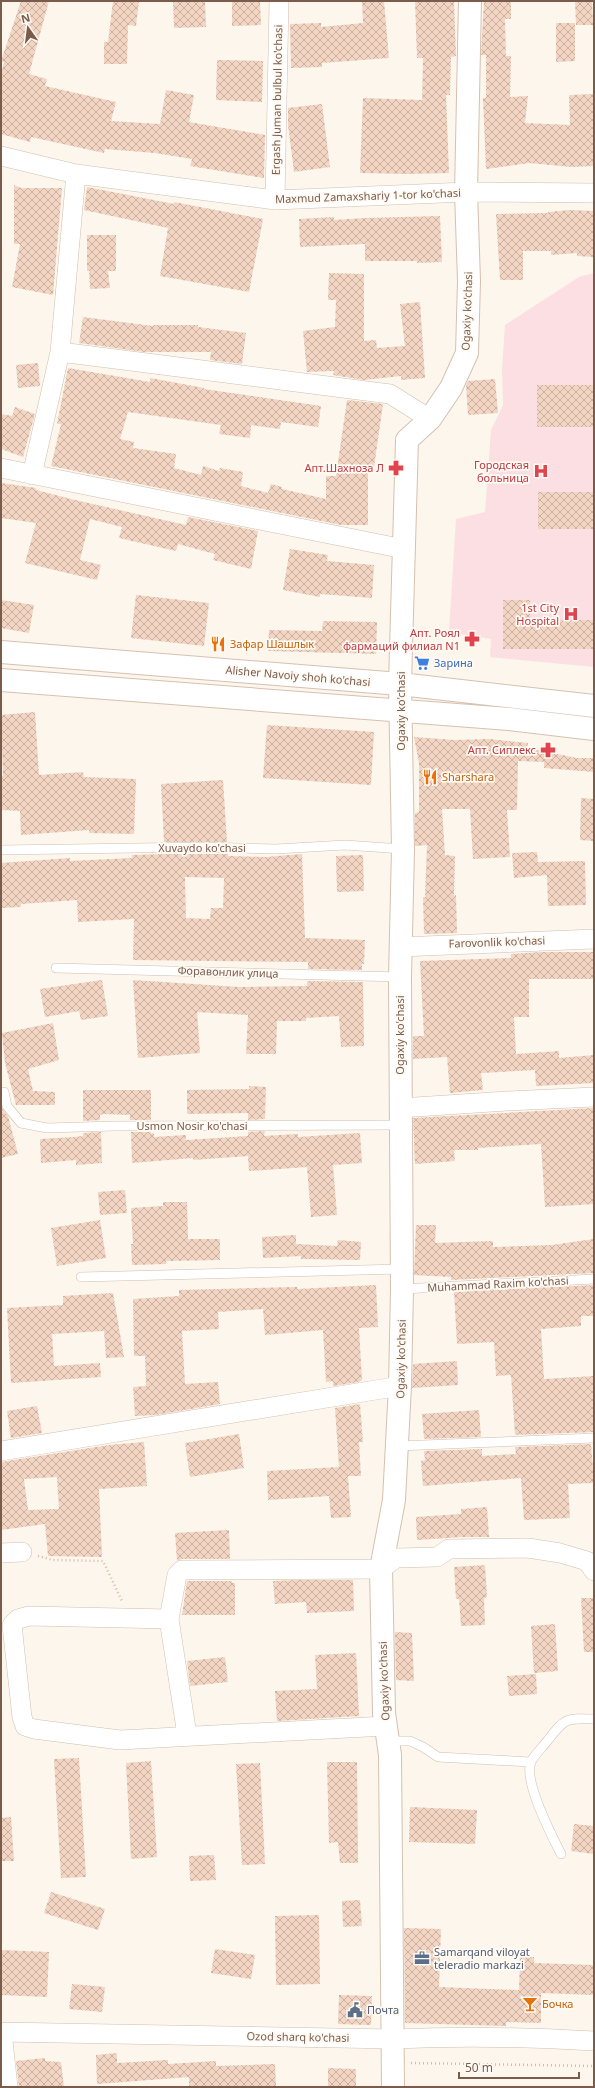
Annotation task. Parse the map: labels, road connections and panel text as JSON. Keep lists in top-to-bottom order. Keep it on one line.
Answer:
{"streets":{"street":["Ergash Juman bulbul ko'chasi","Maxmud Zamaxshariy 1-tor ko'chasi","Ogaxiy ko'chasi","Alisher Navoiy shoh ko'chasi","Farovonlik ko'chasi","Ozod sharq ko'chasi"],"lane":["Xuvaydo ko'chasi","Форавонлик улица","Usmon Nosir ko'chasi","Muhammad Raxim ko'chasi"]},"crossings":[["Ergash Juman bulbul ko'chasi","Maxmud Zamaxshariy 1-tor ko'chasi"],["Maxmud Zamaxshariy 1-tor ko'chasi","Ogaxiy ko'chasi"],["Ogaxiy ko'chasi","Alisher Navoiy shoh ko'chasi"],["Ogaxiy ko'chasi","Xuvaydo ko'chasi"],["Ogaxiy ko'chasi","Farovonlik ko'chasi"],["Ogaxiy ko'chasi","Форавонлик улица"],["Ogaxiy ko'chasi","Usmon Nosir ko'chasi"],["Ogaxiy ko'chasi","Muhammad Raxim ko'chasi"],["Ogaxiy ko'chasi","Ozod sharq ko'chasi"]],"places":{"pharmacy":["Апт.Шахноза Л","Апт. Роял фармаций филиал N1","Апт. Сиплекс"],"hospital":["Городская больница","1st City Hospital"],"restaurant":["Зафар Шашлык","Sharshara"],"supermarket":["Зарина"],"office":["Samarqand viloyat teleradio markazi"],"bar":["Бочка"],"public building":["Почта"]},"scale_bar":"50 m","north":"top"}
